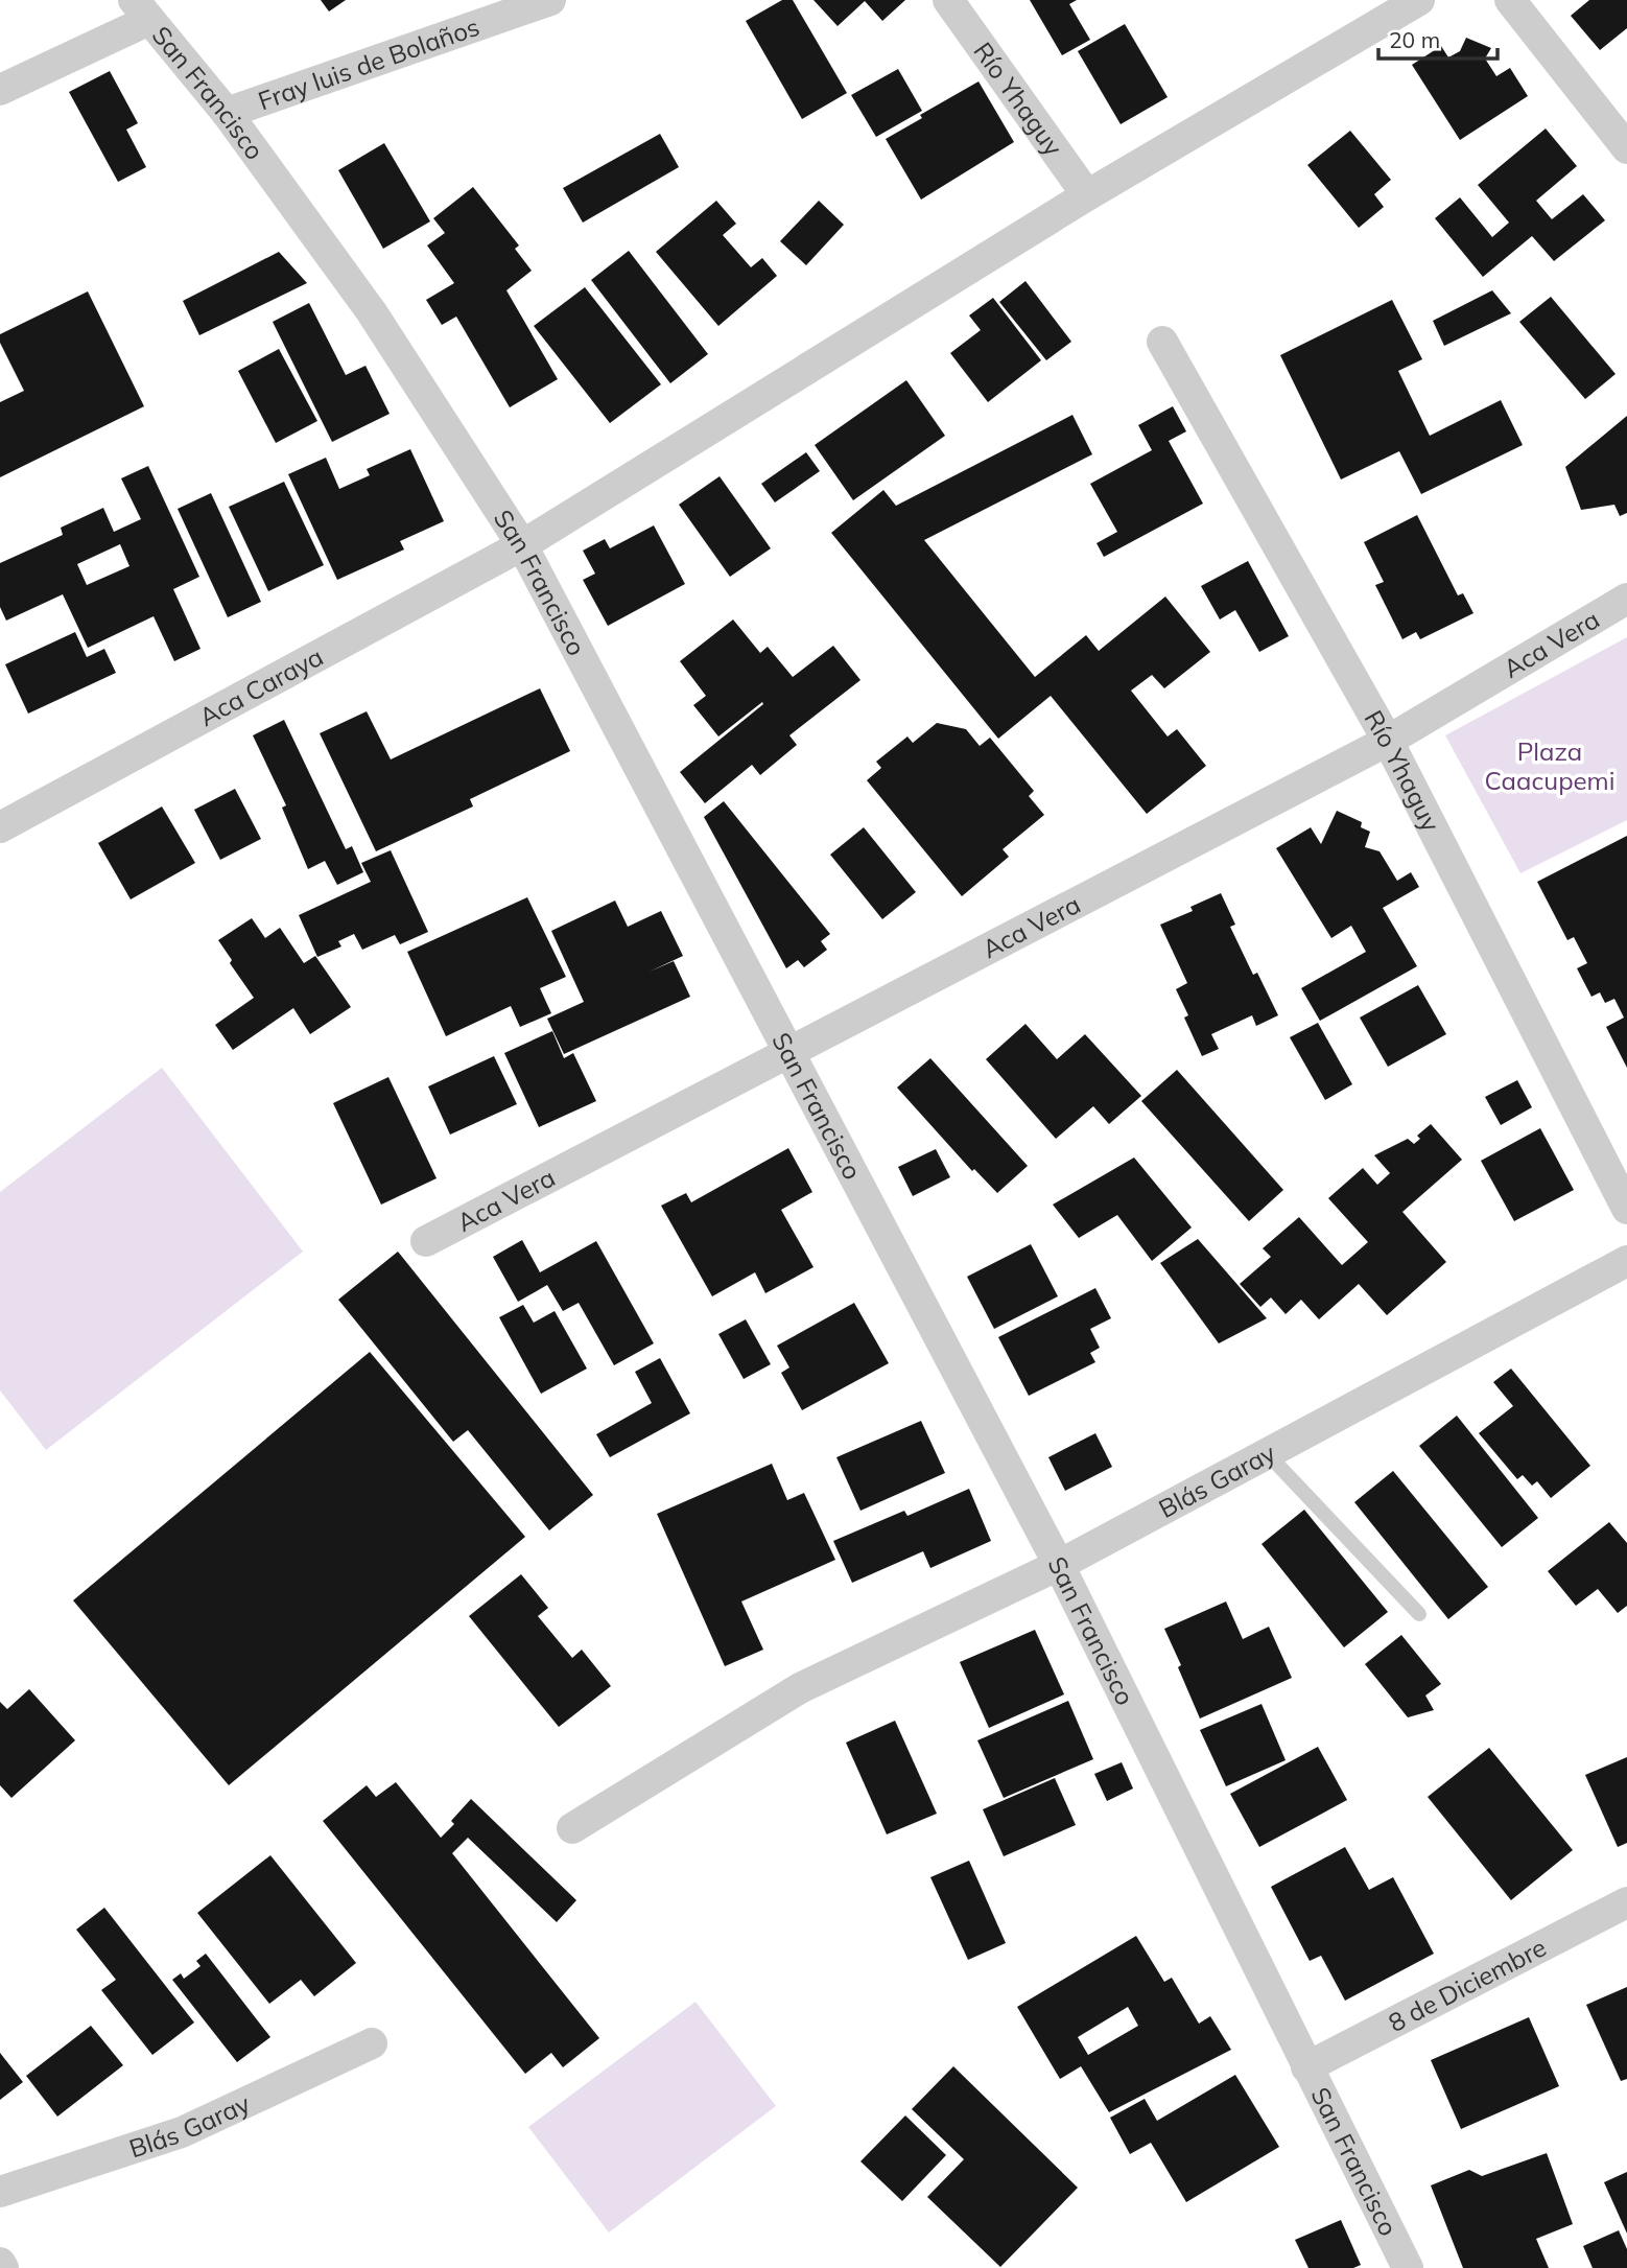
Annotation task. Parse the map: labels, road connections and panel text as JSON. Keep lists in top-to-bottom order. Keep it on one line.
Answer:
{"streets":{"street":["Fray luis de Bolaños","San Francisco","Río Yhaguy","Aca Vera","Aca Caraya","Blás Garay","8 de Diciembre"]},"crossings":[["Fray luis de Bolaños","San Francisco"],["San Francisco","Aca Vera"],["San Francisco","Aca Caraya"],["San Francisco","Blás Garay"],["San Francisco","8 de Diciembre"],["Río Yhaguy","Aca Vera"],["Río Yhaguy","Aca Caraya"]],"parks":["Plaza Caacupemi"],"scale_bar":"20 m"}
